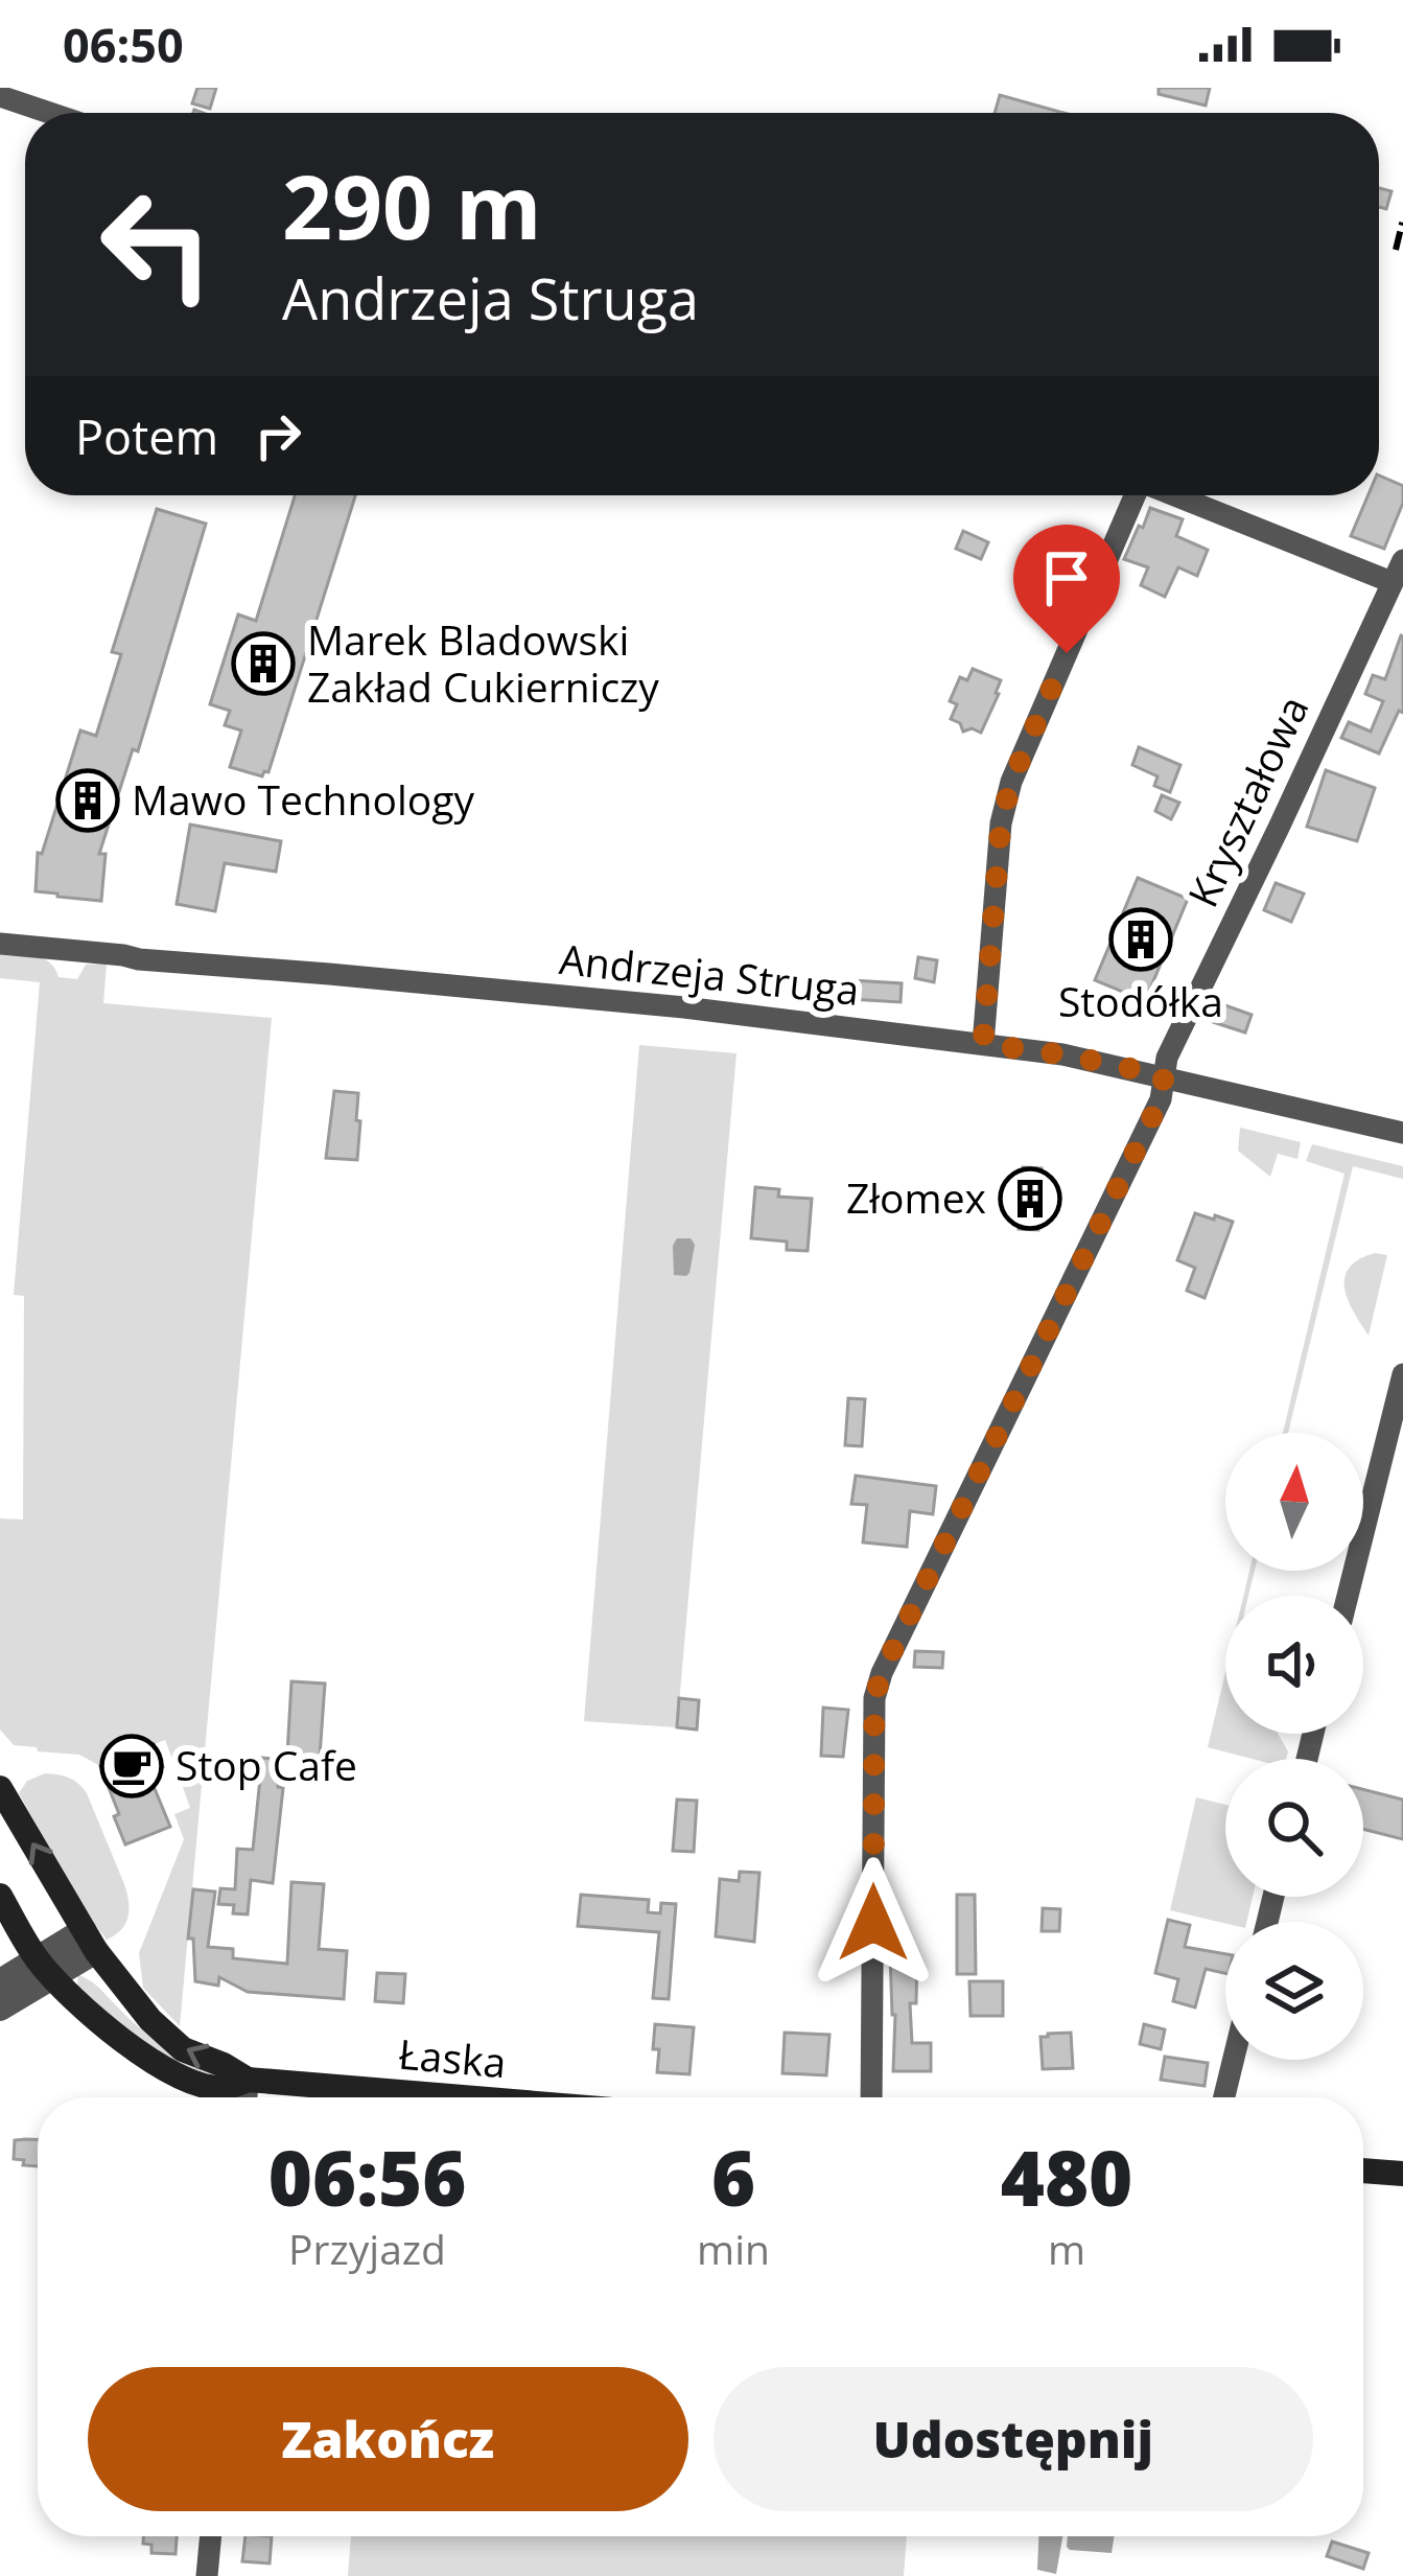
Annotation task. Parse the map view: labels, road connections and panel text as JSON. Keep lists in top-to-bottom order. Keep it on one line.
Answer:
{"streets":{"main road":["Łaska"],"street":["Kryształowa","Andrzeja Struga"]},"crossings":[["Kryształowa","Andrzeja Struga"]],"one_way":["Łaska"],"places":{"building":["Marek Bladowski Zakład Cukierniczy","Mawo Technology","Stodółka","Złomex"],"cafe":["Stop Cafe"]},"north":"top","page":{"status":"06:50","turn":["290 m","Andrzeja Struga"],"then":"Potem","eta":["06:56","Przyjazd","6","min","480","m"],"buttons":["Zakończ","Udostępnij"]}}
